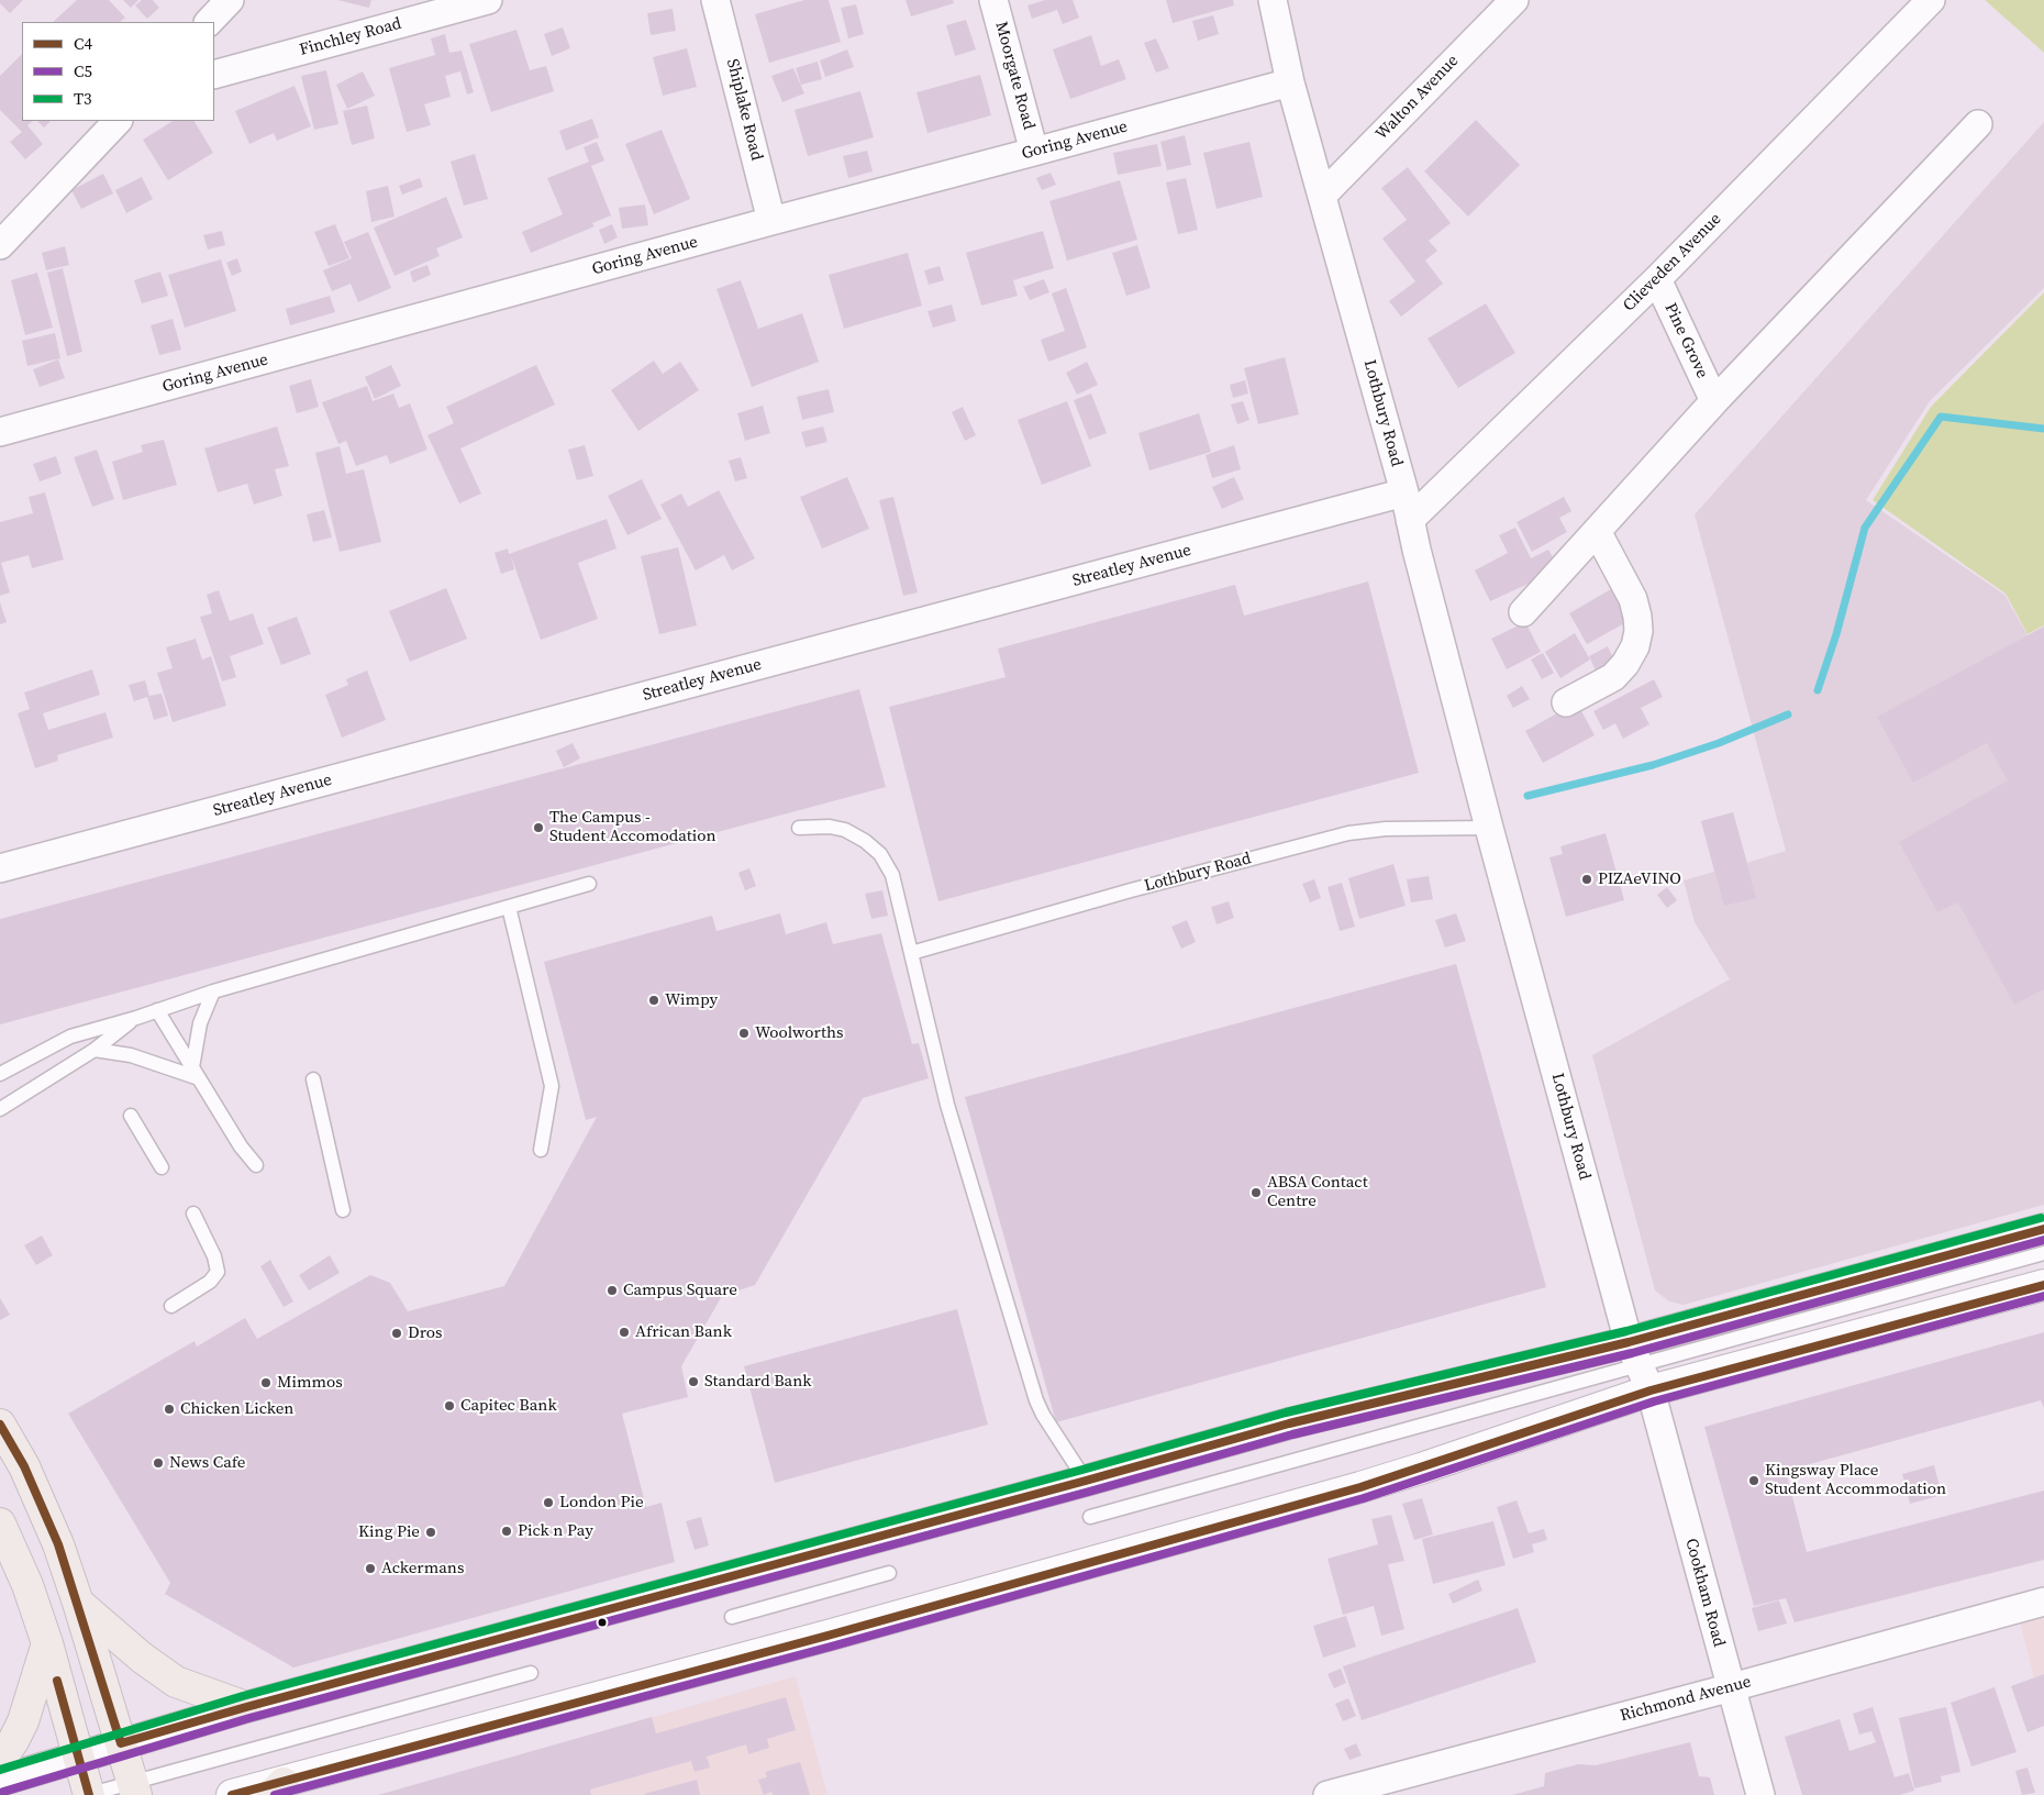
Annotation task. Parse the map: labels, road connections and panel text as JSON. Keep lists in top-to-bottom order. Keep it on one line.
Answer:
{"streets":{"street":["Finchley Road","Moorgate Road","Walton Avenue","Shiplake Road","Goring Avenue","Clieveden Avenue","Pine Grove","Lothbury Road","Streatley Avenue","Cookham Road","Richmond Avenue"]},"crossings":[["Moorgate Road","Goring Avenue"],["Walton Avenue","Lothbury Road"],["Shiplake Road","Goring Avenue"],["Goring Avenue","Lothbury Road"],["Clieveden Avenue","Pine Grove"],["Clieveden Avenue","Lothbury Road"],["Lothbury Road","Streatley Avenue"],["Lothbury Road","Cookham Road"],["Cookham Road","Richmond Avenue"]],"places":["The Campus - Student Accomodation","PIZAeVINO","Wimpy","Woolworths","ABSA Contact Centre","Campus Square","African Bank","Dros","Standard Bank","Mimmos","Capitec Bank","Chicken Licken","News Cafe","Kingsway Place Student Accommodation","London Pie","Pick n Pay","King Pie","Ackermans"],"lines":["transit line T3","transit line C4","transit line C5"],"legend":["C4","C5","T3"]}
